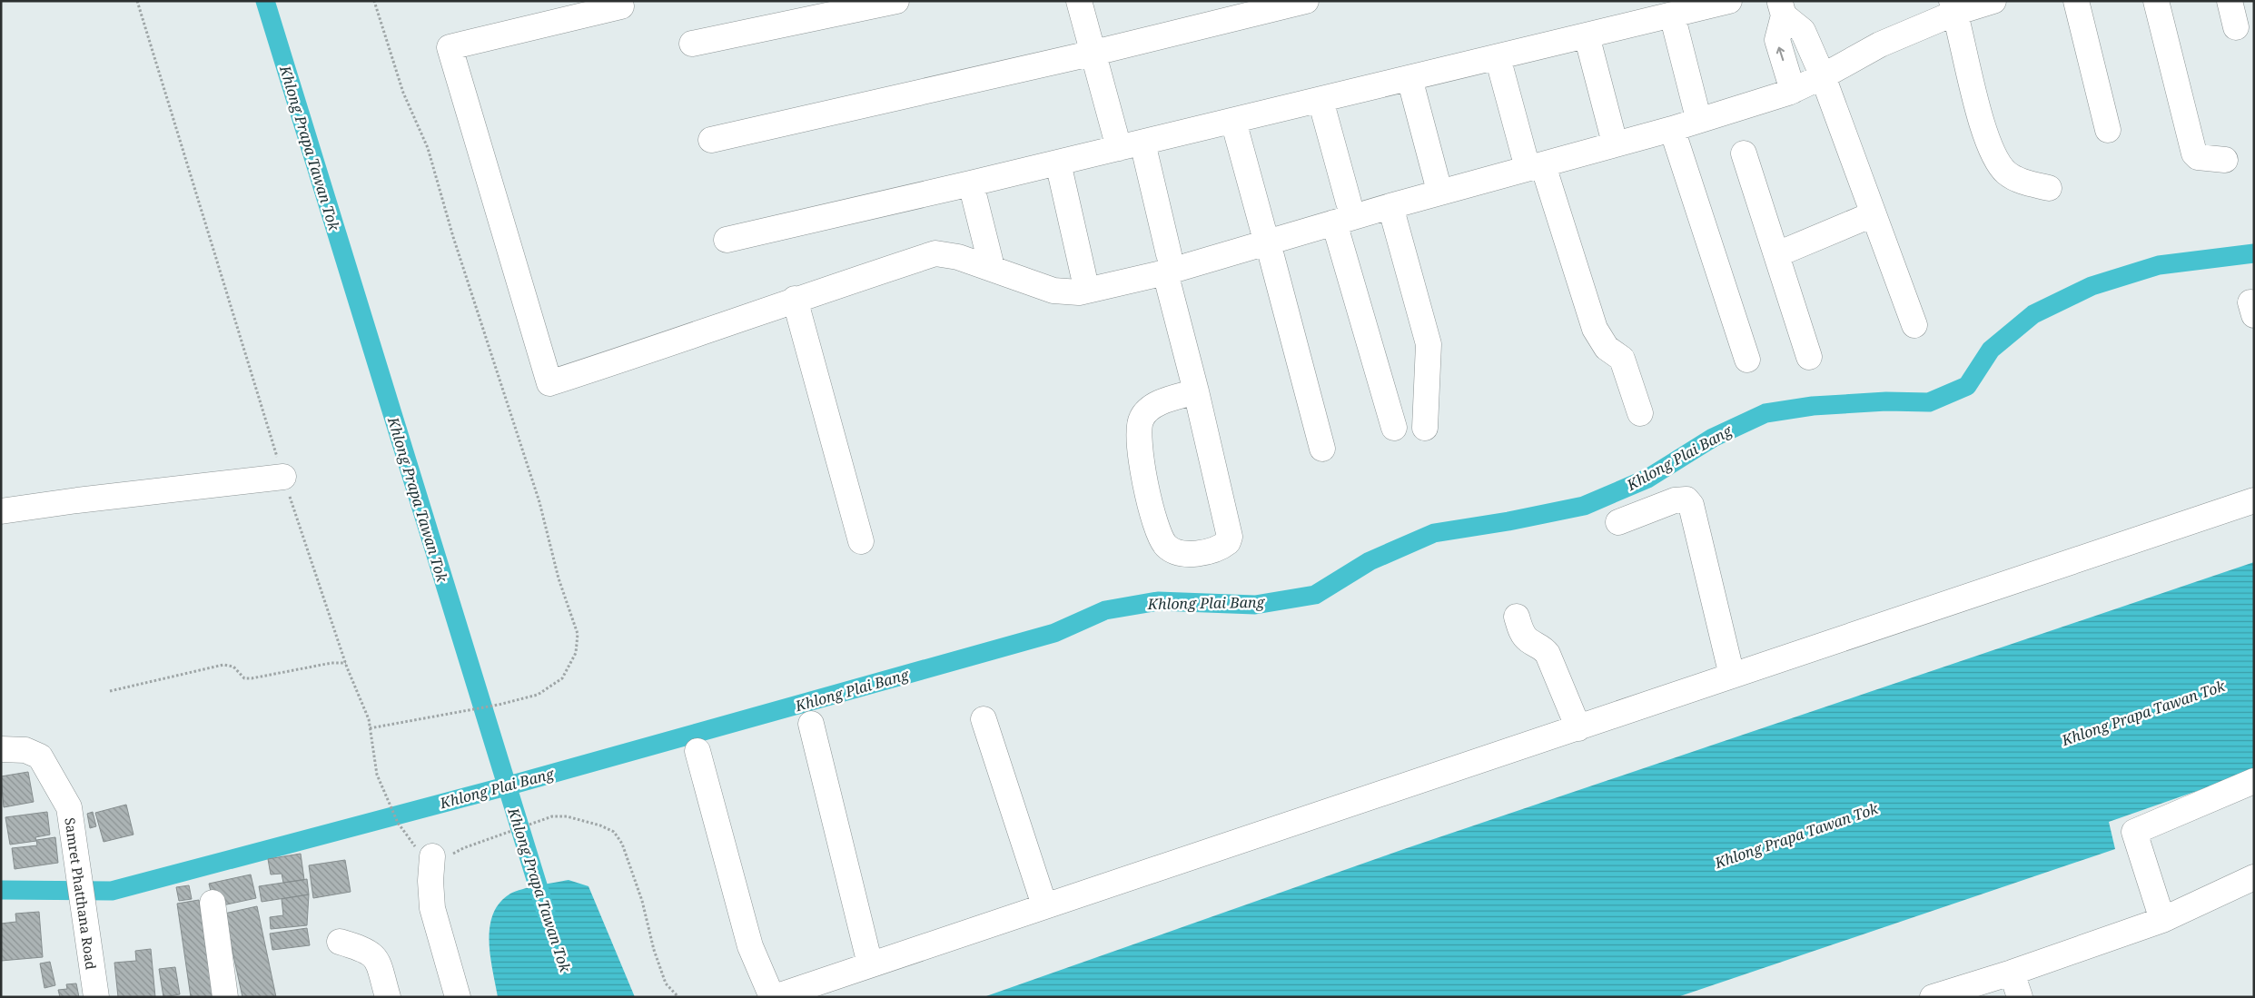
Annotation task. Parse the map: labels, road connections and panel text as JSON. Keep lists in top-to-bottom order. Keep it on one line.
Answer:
{"streets":{"street":["Samret Phatthana Road"]},"water":["Khlong Prapa Tawan Tok","Khlong Plai Bang"]}
